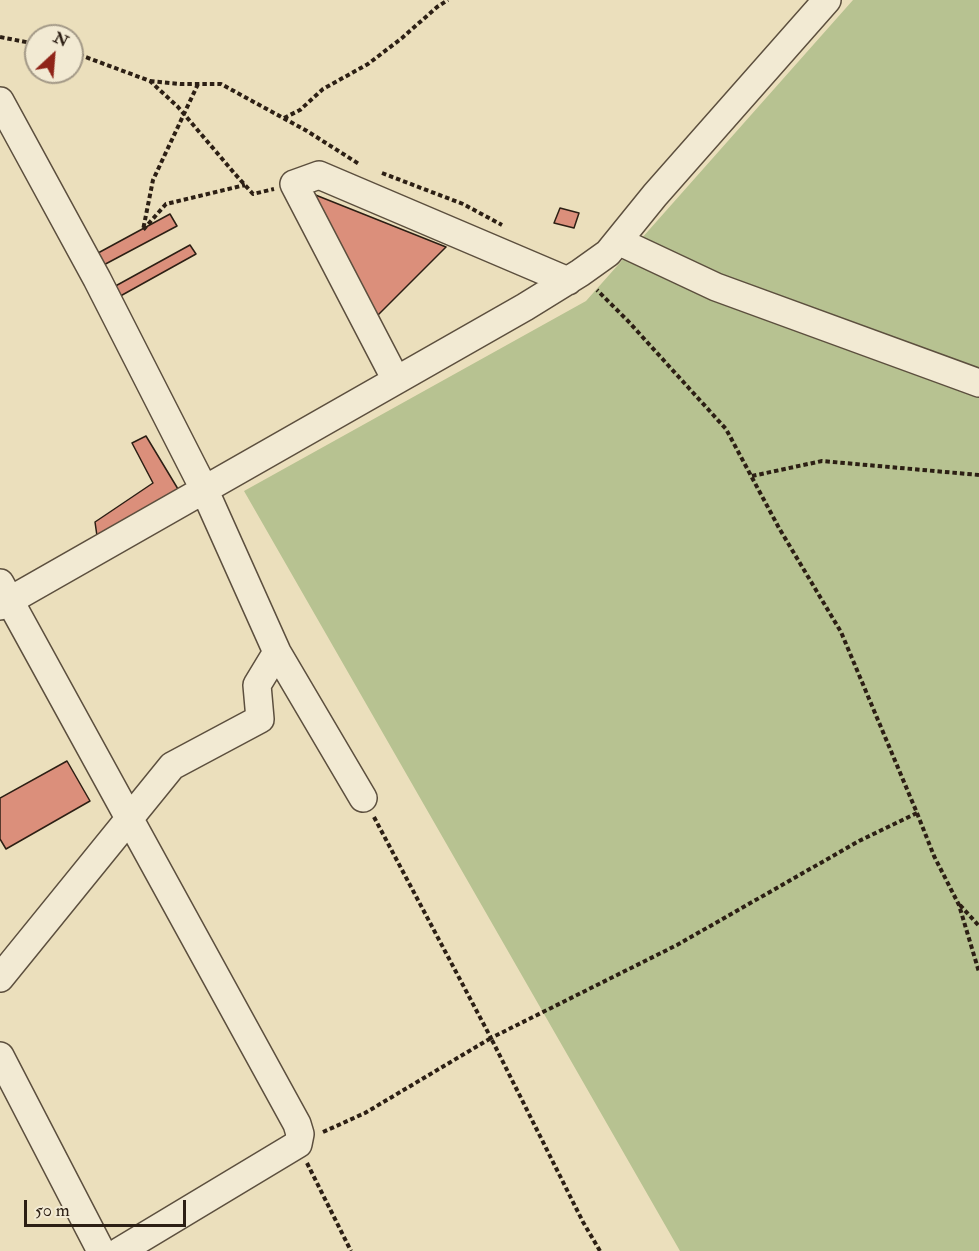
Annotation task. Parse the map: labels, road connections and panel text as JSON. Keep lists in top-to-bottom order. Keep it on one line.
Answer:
{"scale_bar":"50 m","north":"top right"}
